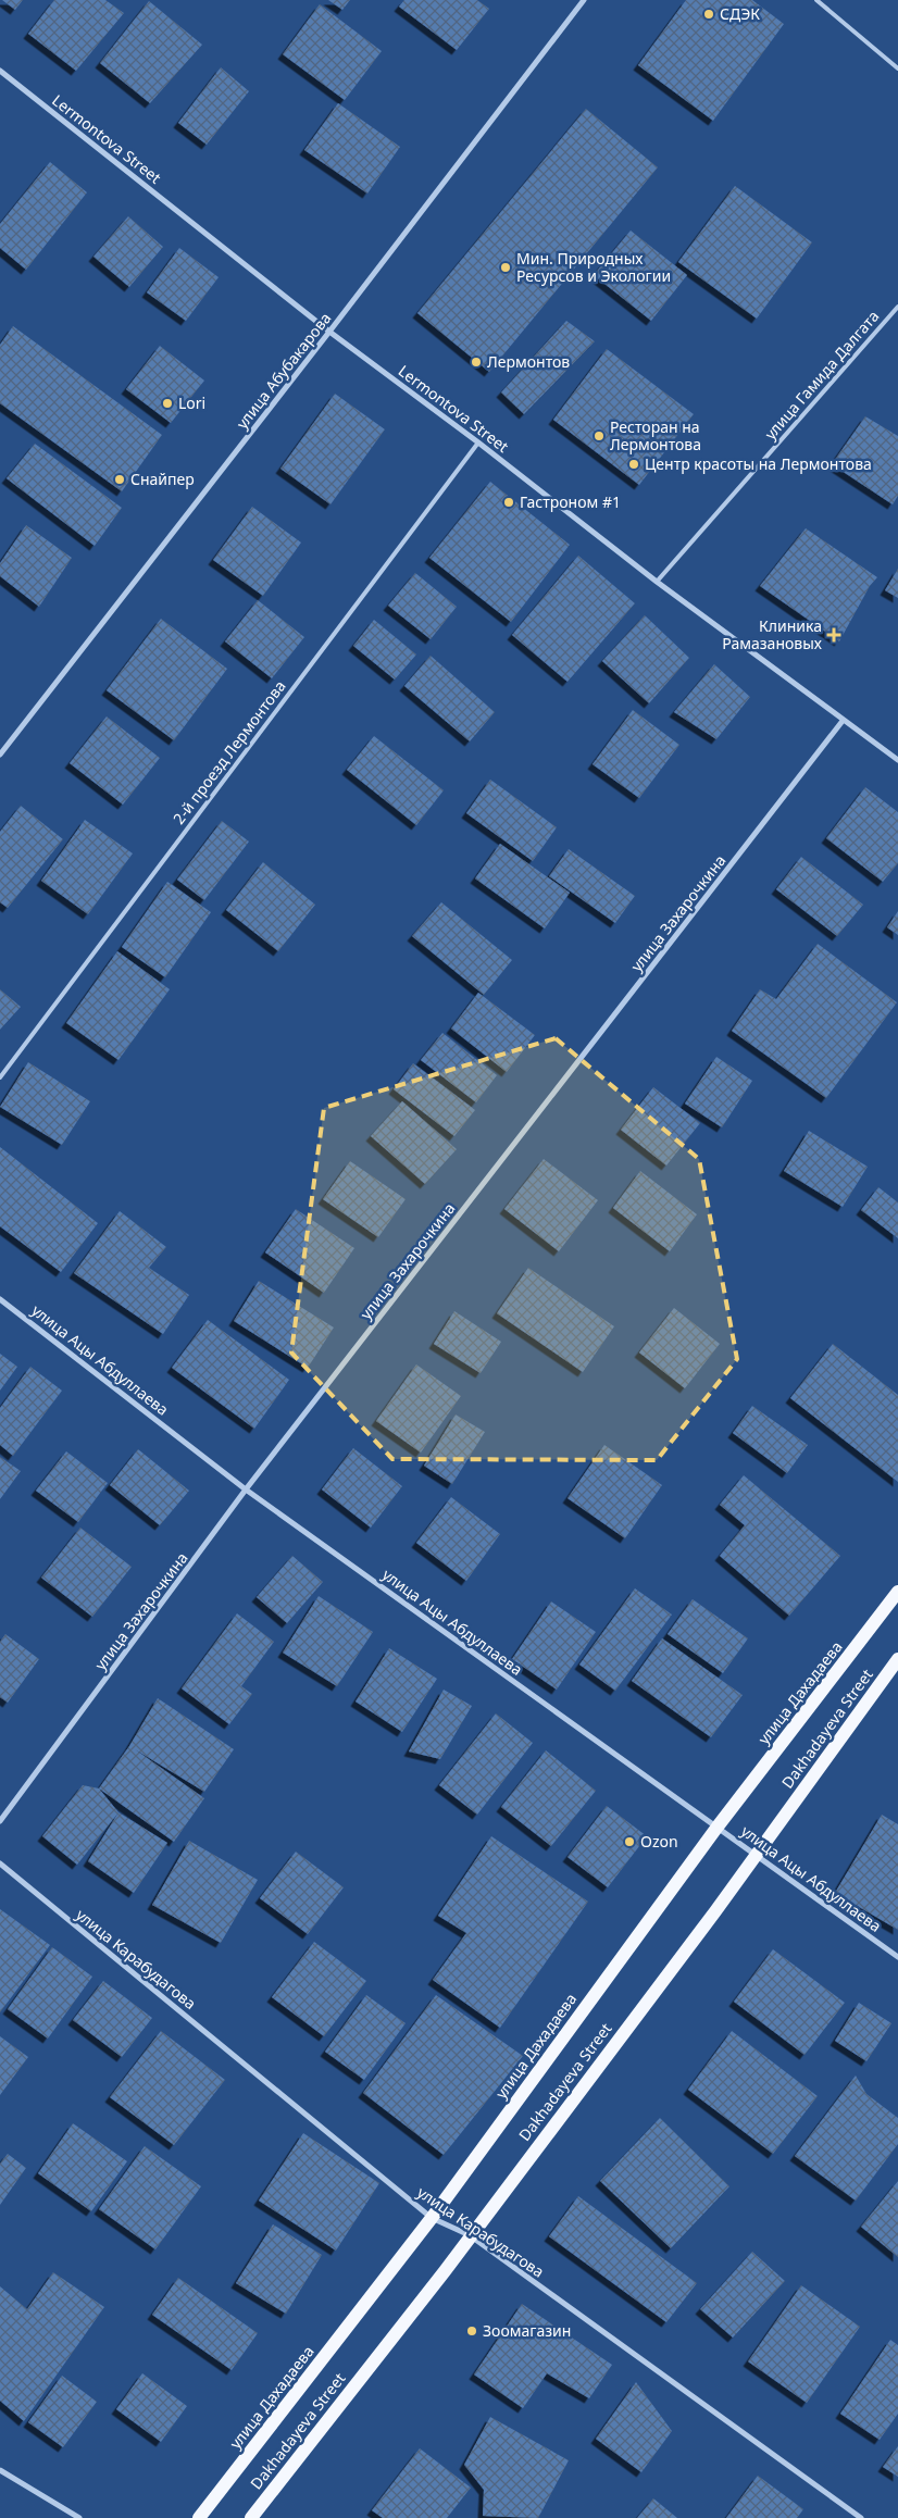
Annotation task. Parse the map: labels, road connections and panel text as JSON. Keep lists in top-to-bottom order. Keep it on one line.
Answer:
{"streets":{"main road":["улица Дахадаева","Dakhadayeva Street"],"street":["Lermontova Street","улица Абубакарова","улица Захарочкина","улица Ацы Абдуллаева","улица Карабудагова"],"lane":["улица Гамида Далгата","2-й проезд Лермонтова"]},"crossings":[["Lermontova Street","улица Абубакарова"],["Lermontova Street","улица Гамида Далгата"],["Lermontova Street","2-й проезд Лермонтова"],["Lermontova Street","улица Захарочкина"],["улица Захарочкина","улица Ацы Абдуллаева"],["улица Ацы Абдуллаева","улица Дахадаева"],["улица Ацы Абдуллаева","Dakhadayeva Street"],["улица Дахадаева","улица Карабудагова"],["Dakhadayeva Street","улица Карабудагова"]],"places":{"other":["СДЭК","Мин. Природных Ресурсов и Экологии","Лермонтов","Lori","Ресторан на Лермонтова","Центр красоты на Лермонтова","Снайпер","Гастроном #1","Ozon","Зоомагазин"],"health":["Клиника Рамазановых"]}}
